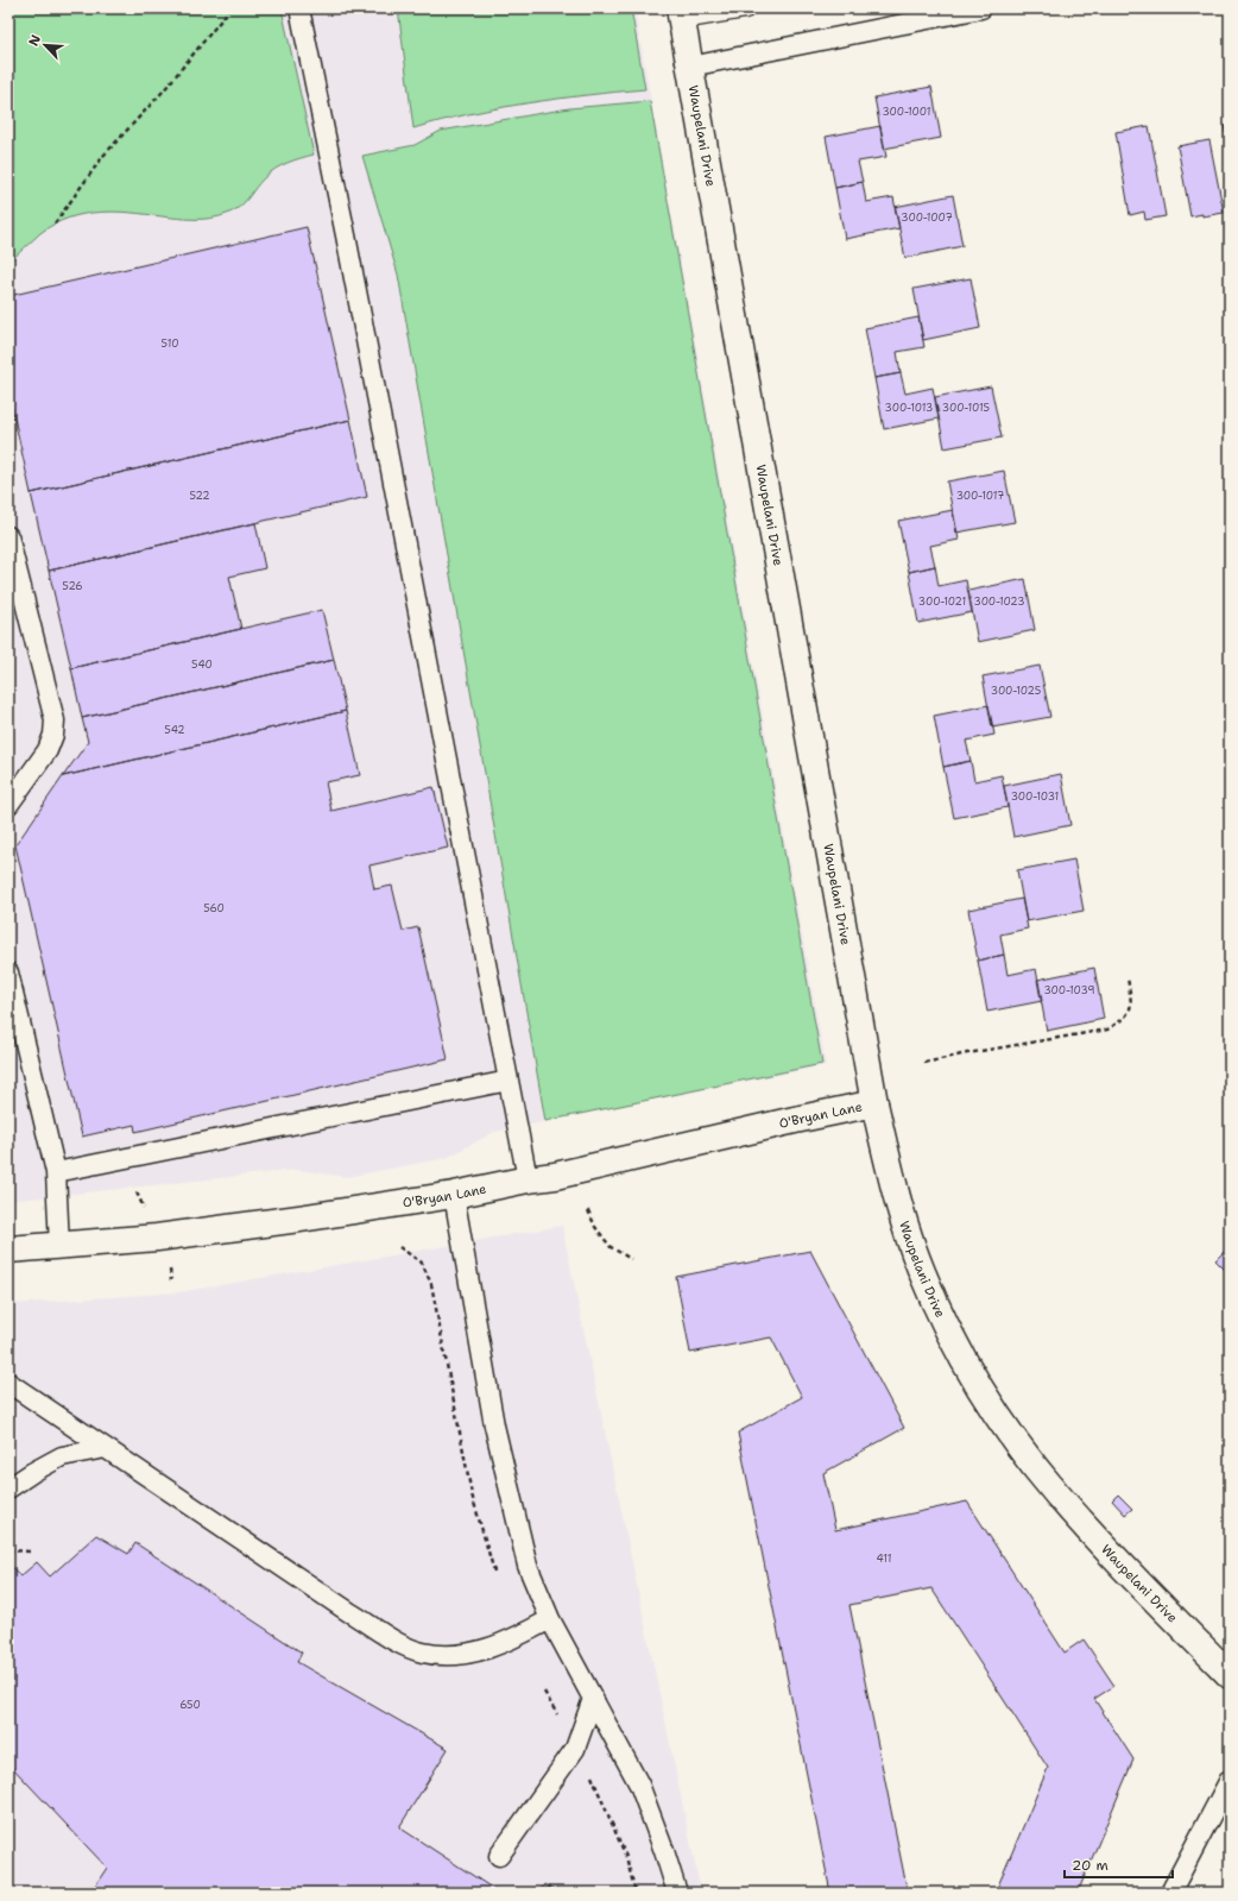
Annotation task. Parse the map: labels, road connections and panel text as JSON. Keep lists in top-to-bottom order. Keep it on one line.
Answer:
{"streets":{"street":["Waupelani Drive","O'Bryan Lane"]},"crossings":[["Waupelani Drive","O'Bryan Lane"]],"house_numbers":["300-1001","300-1007","510","300-1013","300-1015","522","300-1017","526","300-1021","300-1023","540","300-1025","542","300-1031","560","300-1039","411","650"],"scale_bar":"20 m","north":"top left"}
